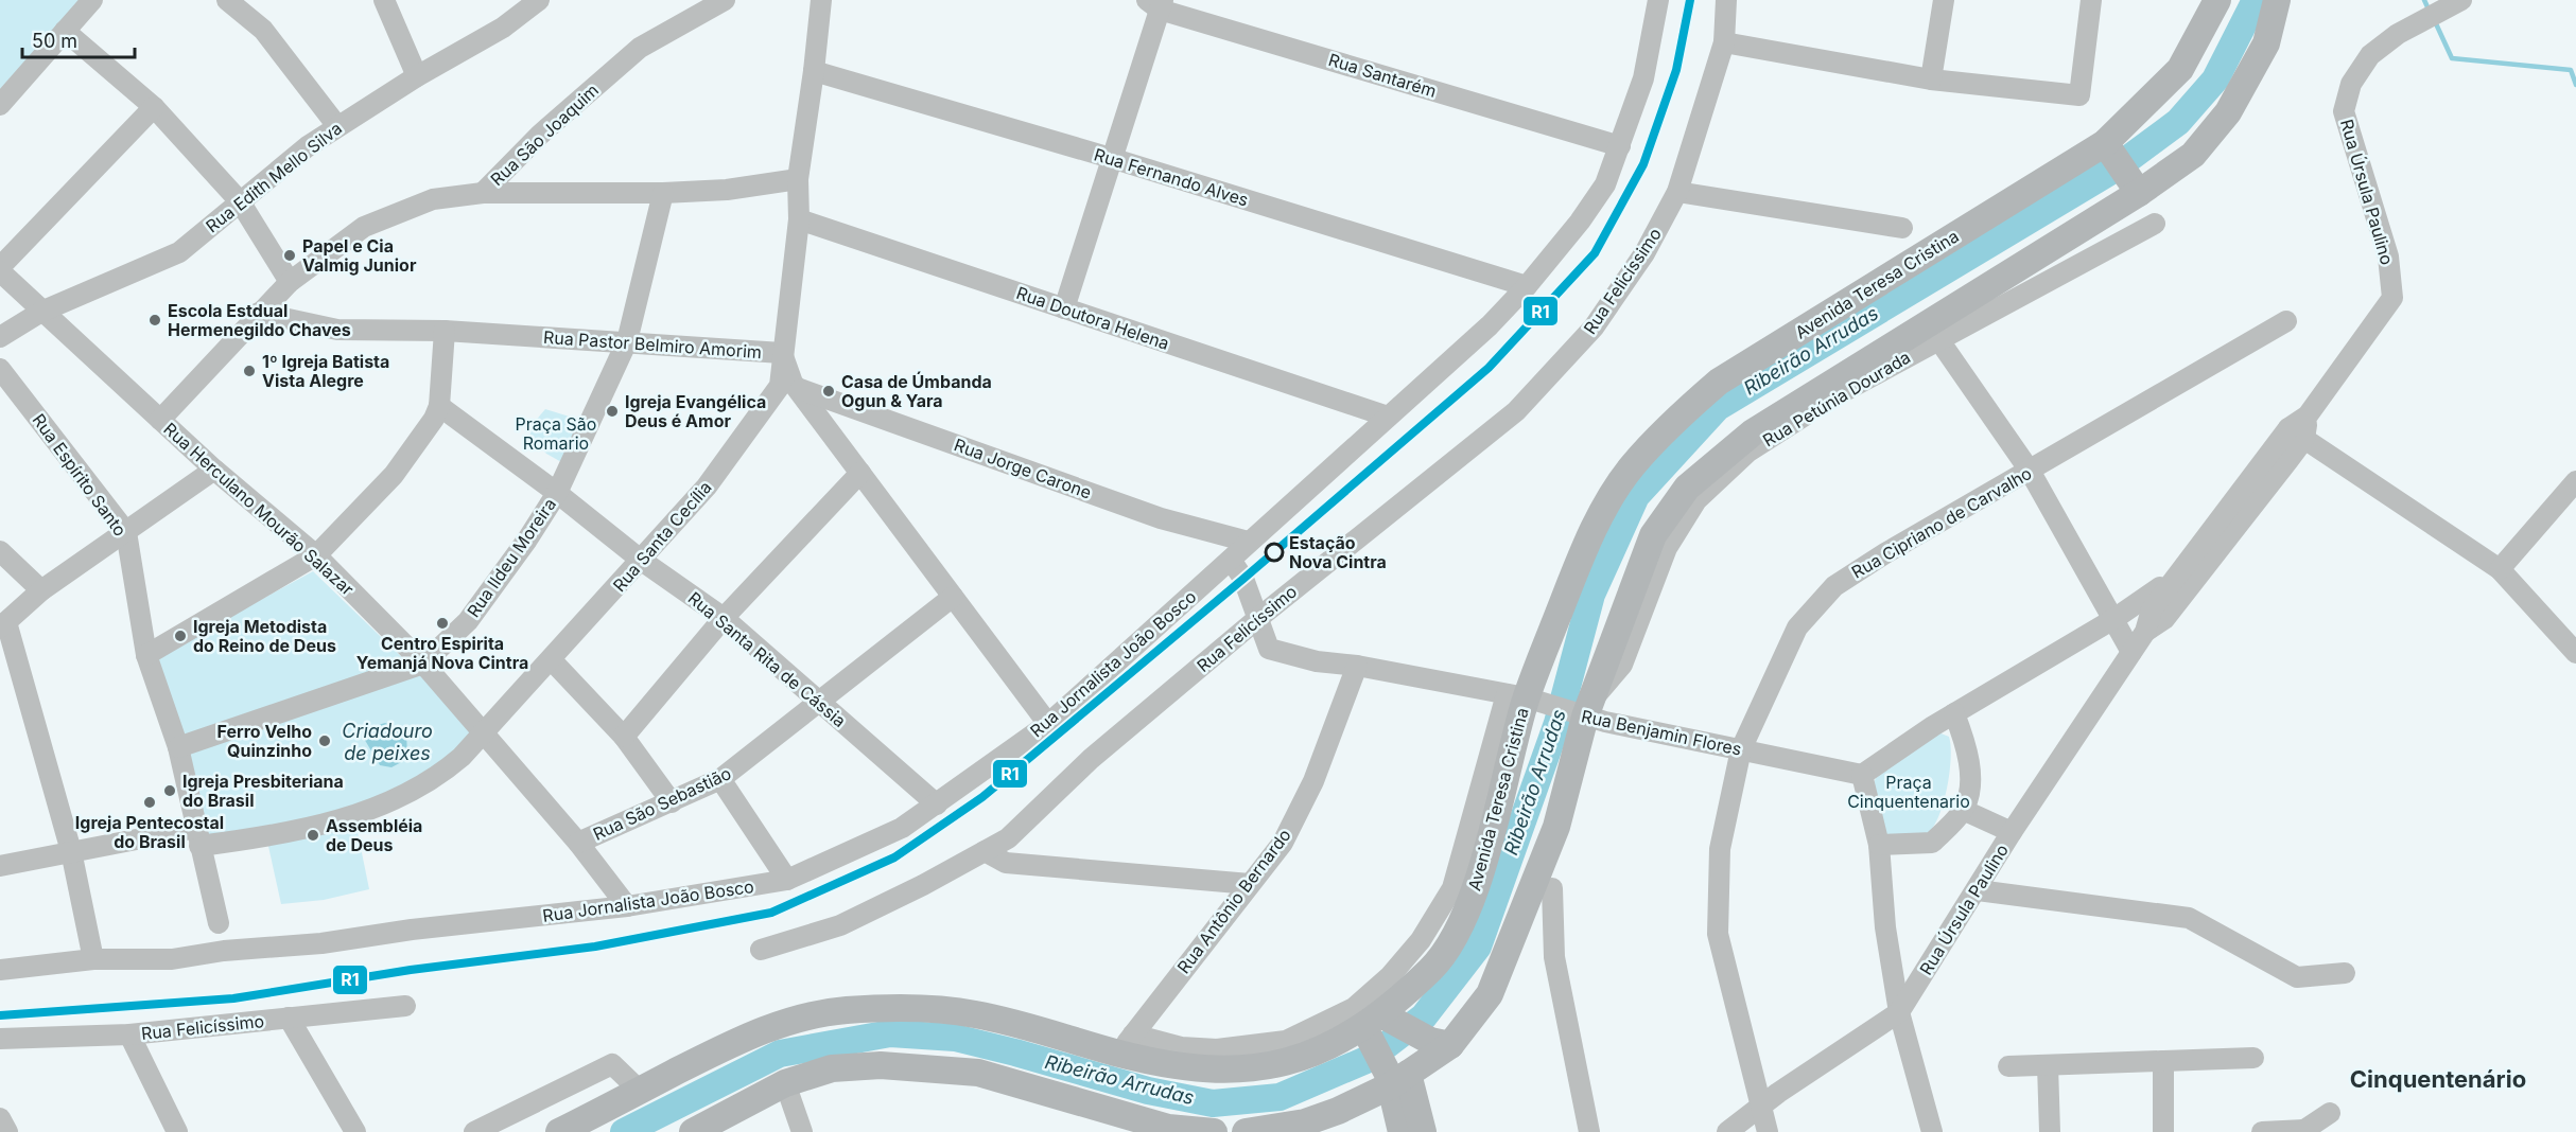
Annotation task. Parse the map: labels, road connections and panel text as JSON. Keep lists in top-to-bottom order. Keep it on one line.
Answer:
{"streets":{"main road":["Avenida Teresa Cristina"],"street":["Rua Santarém","Rua São Joaquim","Rua Edith Mello Silva","Rua Fernando Alves","Rua Úrsula Paulino","Rua Felicíssimo","Rua Doutora Helena","Rua Pastor Belmiro Amorim","Rua Petúnia Dourada","Rua Jorge Carone","Rua Espírito Santo","Rua Herculano Mourão Salazar","Rua Cipriano de Carvalho","Rua Santa Cecília","Rua Ildeu Moreira","Rua Santa Rita de Cássia","Rua Jornalista João Bosco","Rua Benjamin Flores","Rua São Sebastião","Rua Antônio Bernardo"]},"crossings":[["Rua Santarém","Rua Jornalista João Bosco"],["Rua São Joaquim","Rua Pastor Belmiro Amorim"],["Rua São Joaquim","Rua Herculano Mourão Salazar"],["Rua Edith Mello Silva","Rua Herculano Mourão Salazar"],["Rua Fernando Alves","Rua Santa Cecília"],["Rua Fernando Alves","Rua Jornalista João Bosco"],["Rua Úrsula Paulino","Rua Cipriano de Carvalho"],["Rua Felicíssimo","Rua Benjamin Flores"],["Avenida Teresa Cristina","Rua Benjamin Flores"],["Avenida Teresa Cristina","Rua Antônio Bernardo"],["Rua Doutora Helena","Rua Santa Cecília"],["Rua Doutora Helena","Rua Jornalista João Bosco"],["Rua Pastor Belmiro Amorim","Rua Jorge Carone"],["Rua Pastor Belmiro Amorim","Rua Santa Cecília"],["Rua Pastor Belmiro Amorim","Rua Ildeu Moreira"],["Rua Pastor Belmiro Amorim","Rua Jornalista João Bosco"],["Rua Pastor Belmiro Amorim","Rua São Sebastião"],["Rua Petúnia Dourada","Rua Benjamin Flores"],["Rua Jorge Carone","Rua Jornalista João Bosco"],["Rua Espírito Santo","Rua Santa Cecília"],["Rua Espírito Santo","Rua Ildeu Moreira"],["Rua Herculano Mourão Salazar","Rua Santa Cecília"],["Rua Herculano Mourão Salazar","Rua Ildeu Moreira"],["Rua Herculano Mourão Salazar","Rua Jornalista João Bosco"],["Rua Herculano Mourão Salazar","Rua São Sebastião"],["Rua Cipriano de Carvalho","Rua Benjamin Flores"],["Rua Santa Cecília","Rua Santa Rita de Cássia"],["Rua Ildeu Moreira","Rua Santa Rita de Cássia"],["Rua Santa Rita de Cássia","Rua Jornalista João Bosco"],["Rua Santa Rita de Cássia","Rua São Sebastião"],["Rua Benjamin Flores","Rua Antônio Bernardo"]],"districts":["Cinquentenário"],"water":["Ribeirão Arrudas","Criadouro de peixes"],"parks":["Praça São Romario","Praça Cinquentenario"],"places":["Papel e Cia Valmig Junior","Escola Estdual Hermenegildo Chaves","1º Igreja Batista Vista Alegre","Casa de Úmbanda Ogun & Yara","Igreja Evangélica Deus é Amor","Estação Nova Cintra","Centro Espirita Yemanjá Nova Cintra","Igreja Metodista do Reino de Deus","Ferro Velho Quinzinho","Igreja Presbiteriana do Brasil","Igreja Pentecostal do Brasil","Assembléia de Deus"],"lines":["transit line R1"],"scale_bar":"50 m"}
